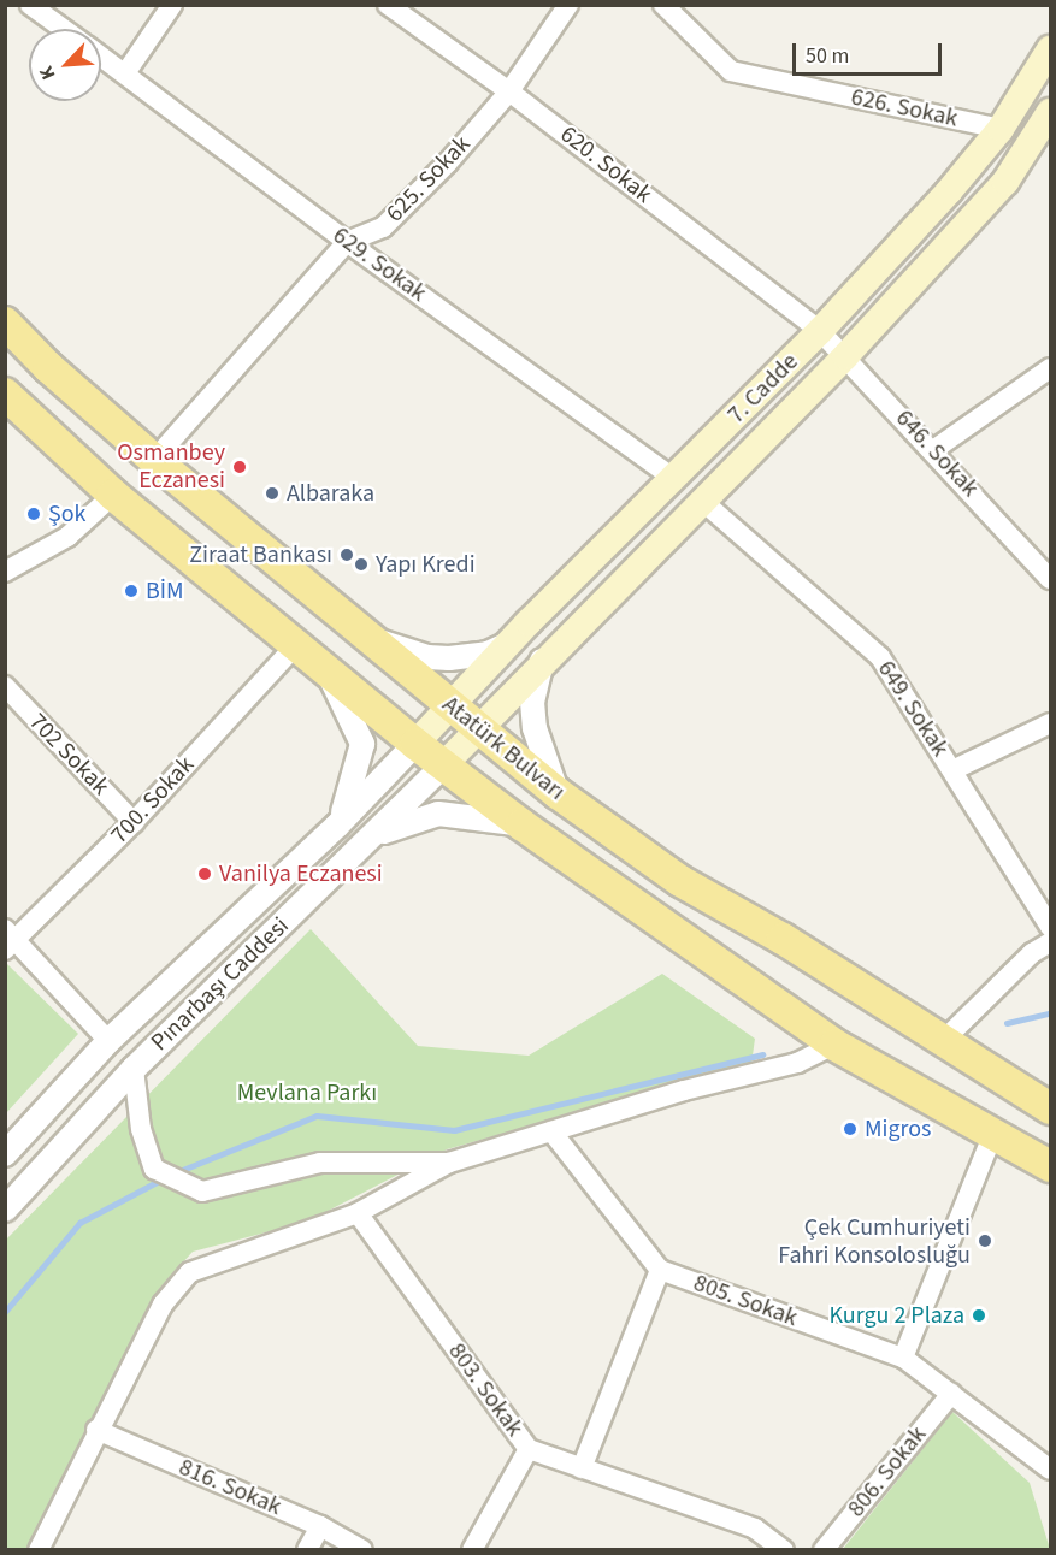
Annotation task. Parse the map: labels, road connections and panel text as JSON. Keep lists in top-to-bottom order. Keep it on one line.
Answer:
{"streets":{"main road":["7. Cadde","Atatürk Bulvarı"],"street":["626. Sokak","620. Sokak","625. Sokak","629. Sokak","646. Sokak","649. Sokak","702 Sokak","700. Sokak","Pınarbaşı Caddesi","805. Sokak","803. Sokak","806. Sokak","816. Sokak"]},"crossings":[["626. Sokak","7. Cadde"],["620. Sokak","625. Sokak"],["620. Sokak","7. Cadde"],["620. Sokak","646. Sokak"],["625. Sokak","629. Sokak"],["625. Sokak","Atatürk Bulvarı"],["629. Sokak","7. Cadde"],["7. Cadde","646. Sokak"],["7. Cadde","649. Sokak"],["7. Cadde","Atatürk Bulvarı"],["7. Cadde","Pınarbaşı Caddesi"],["Atatürk Bulvarı","700. Sokak"],["Atatürk Bulvarı","Pınarbaşı Caddesi"],["702 Sokak","700. Sokak"],["805. Sokak","806. Sokak"]],"parks":["Mevlana Parkı"],"places":["Osmanbey Eczanesi","Albaraka","Şok","Ziraat Bankası","Yapı Kredi","BİM","Vanilya Eczanesi","Migros","Çek Cumhuriyeti Fahri Konsolosluğu","Kurgu 2 Plaza"],"scale_bar":"50 m","north":"bottom left"}
